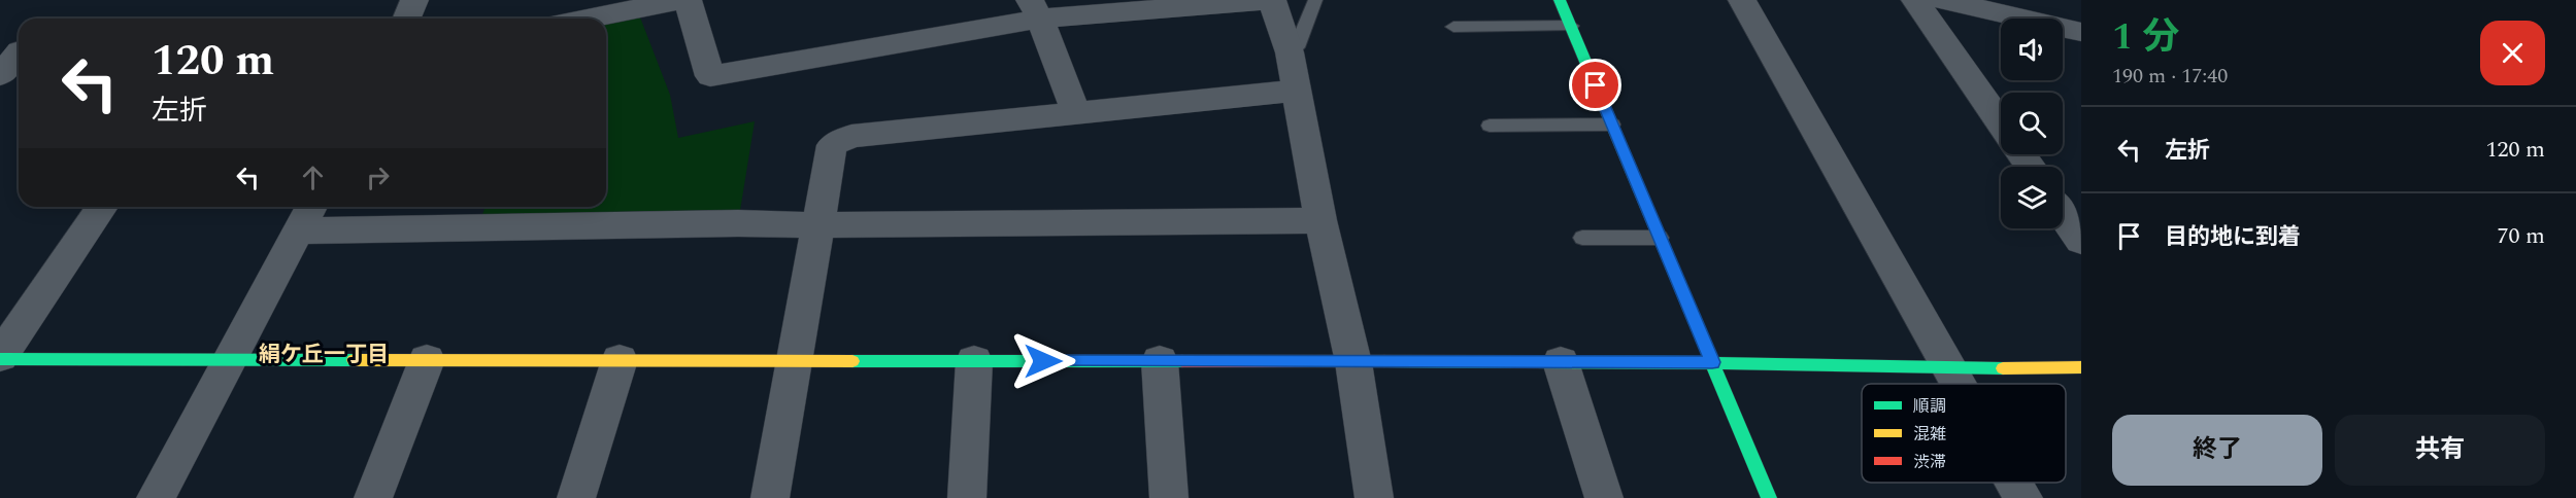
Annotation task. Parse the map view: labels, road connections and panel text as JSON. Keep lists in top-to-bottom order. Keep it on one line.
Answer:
{"districts":["絹ケ丘一丁目"],"legend":["順調","混雑","渋滞"],"page":{"heading":["1 分","190 m · 17:40"],"turn":["120 m","左折"],"list":[{"name":"左折","value":"120 m"},{"name":"目的地に到着","value":"70 m"}],"buttons":["終了","共有"]}}
